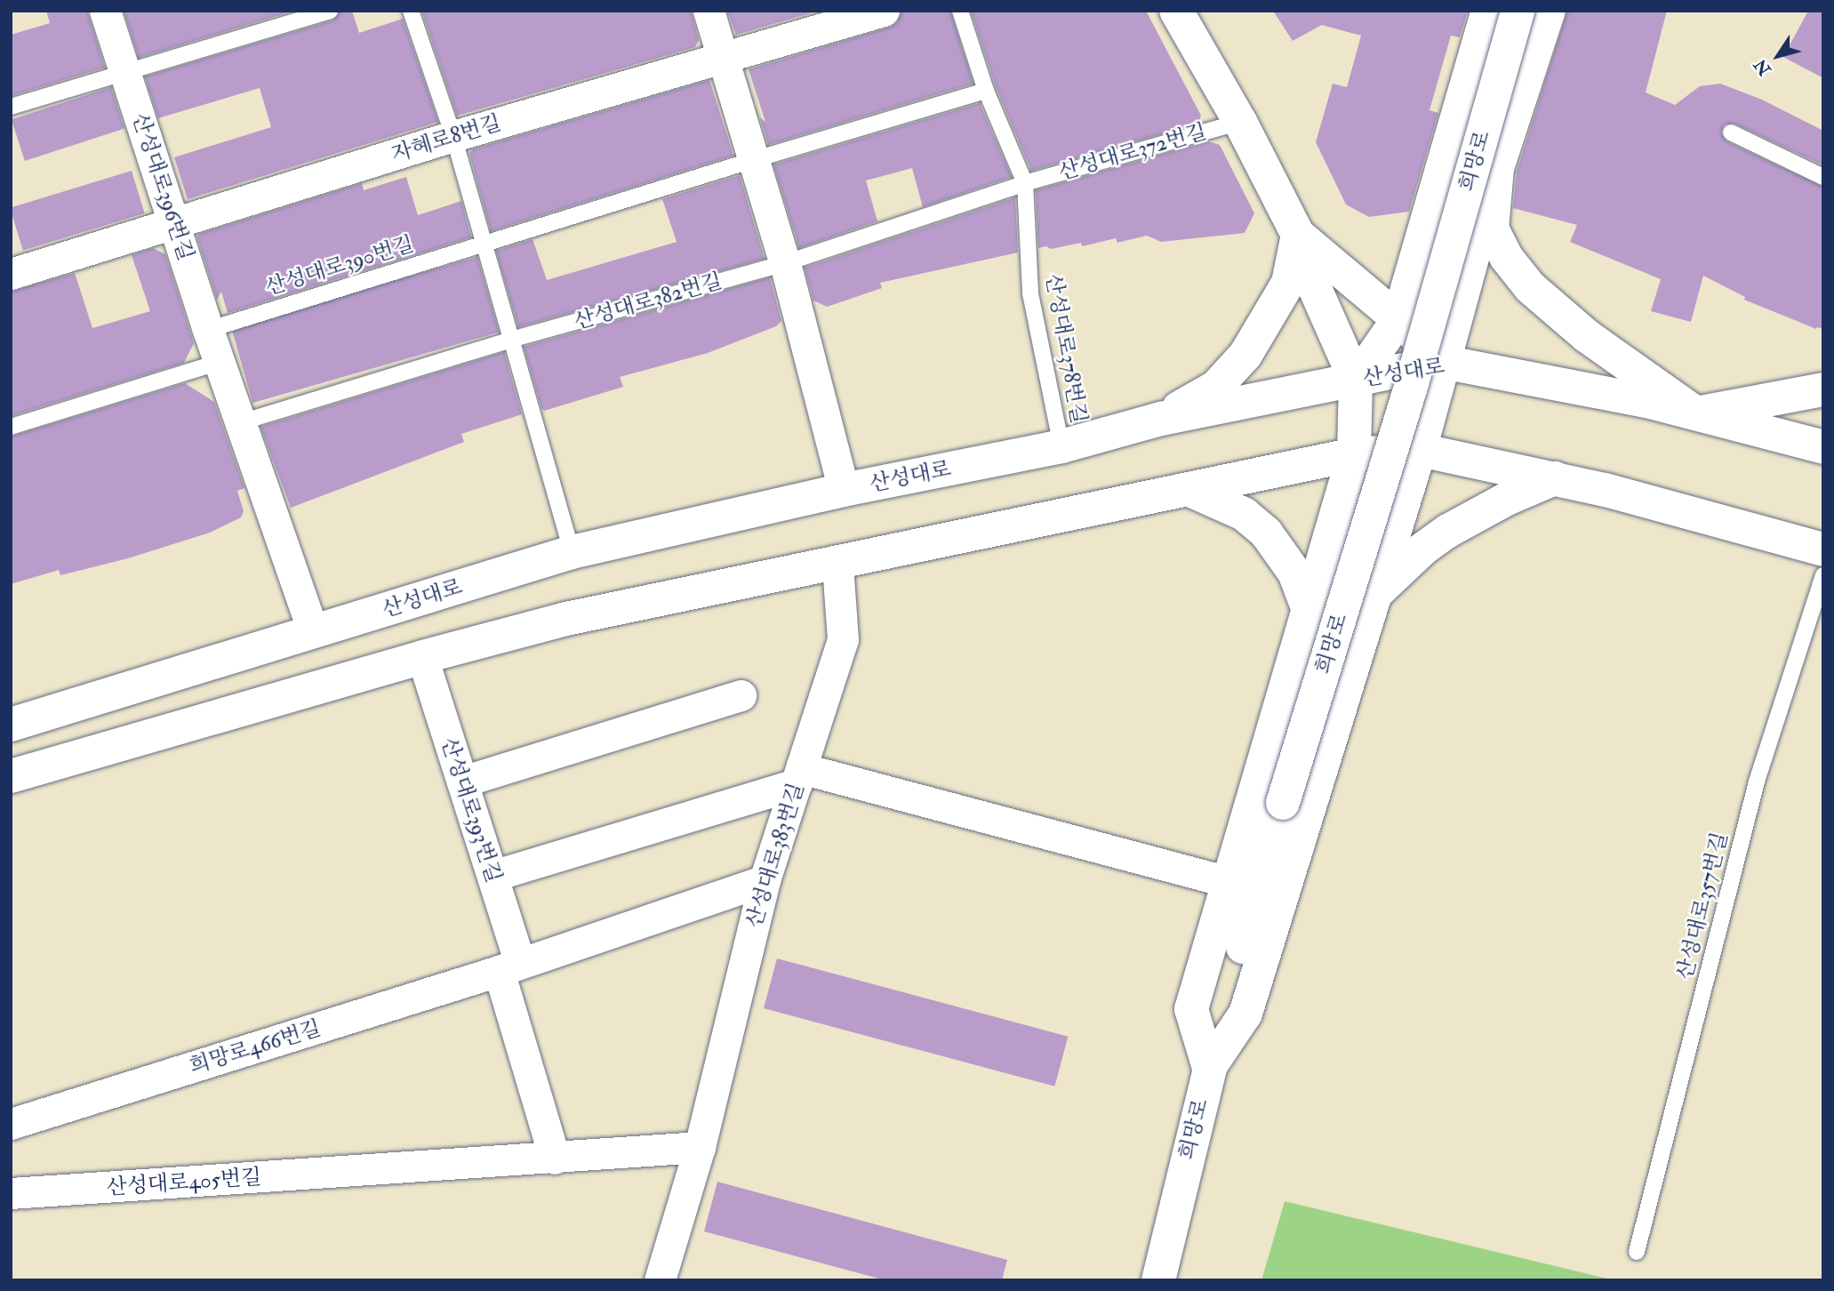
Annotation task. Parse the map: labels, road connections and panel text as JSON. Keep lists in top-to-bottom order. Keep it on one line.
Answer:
{"streets":{"main road":["산성대로372번길","희망로","산성대로"],"street":["자혜로8번길","산성대로396번길","산성대로393번길","산성대로383번길","희망로466번길","산성대로405번길"],"lane":["산성대로390번길","산성대로382번길","산성대로378번길","산성대로357번길"]},"crossings":[["자혜로8번길","산성대로396번길"],["산성대로372번길","산성대로378번길"],["산성대로396번길","산성대로390번길"],["산성대로396번길","산성대로"],["산성대로378번길","산성대로"],["산성대로393번길","희망로466번길"],["산성대로383번길","희망로466번길"]],"north":"bottom left"}
